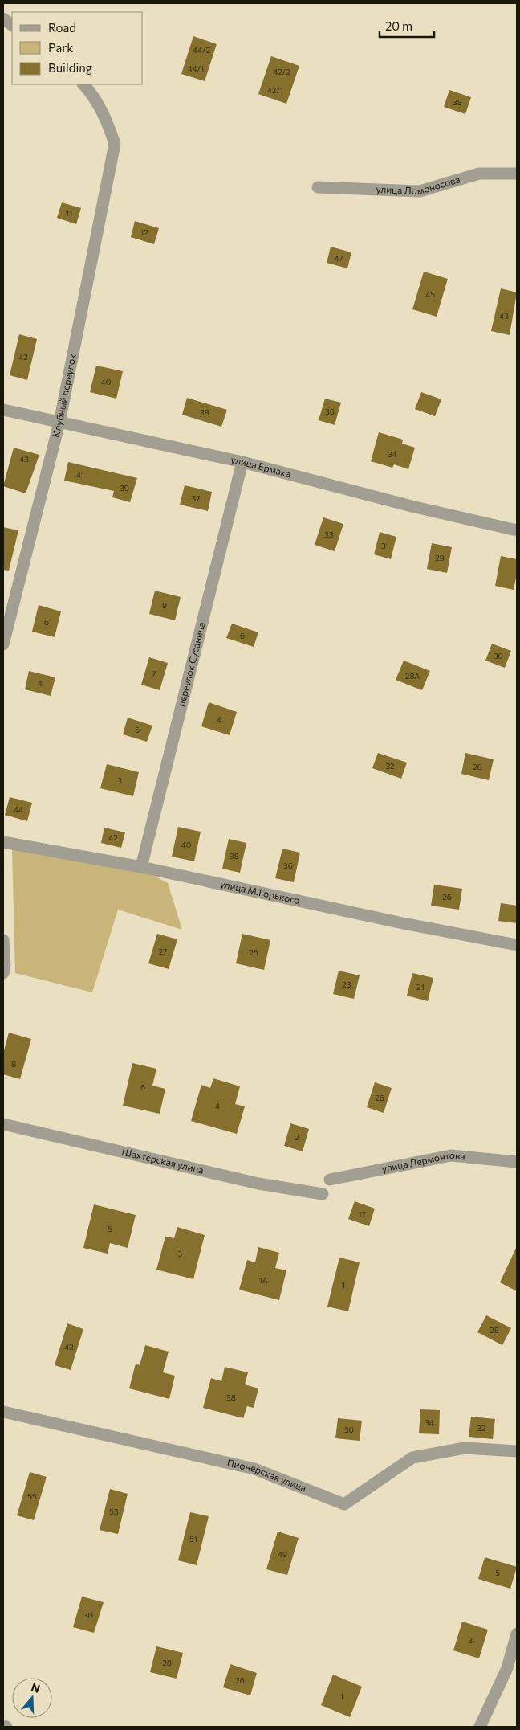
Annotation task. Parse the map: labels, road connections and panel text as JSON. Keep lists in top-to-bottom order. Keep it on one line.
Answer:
{"streets":{"street":["улица Ломоносова","Клубный переулок","улица Ермака","переулок Сусанина","улица М.Горького","Шахтёрская улица","улица Лермонтова","Пионерская улица"]},"crossings":[["Клубный переулок","улица Ермака"],["улица Ермака","переулок Сусанина"],["переулок Сусанина","улица М.Горького"]],"house_numbers":["44/2","44/1","42/2","42/1","38","11","12","47","45","43","42","40","36","38","34","43","41","39","37","33","31","29","9","6","6","30","7","28А","4","4","5","32","28","3","44","42","40","38","36","26","27","25","23","21","8","6","26","4","2","17","5","3","1А","1","28","42","38","34","32","36","55","53","51","49","5","30","3","28","26","1"],"legend":["Road","Park","Building"],"scale_bar":"20 m","north":"top"}
